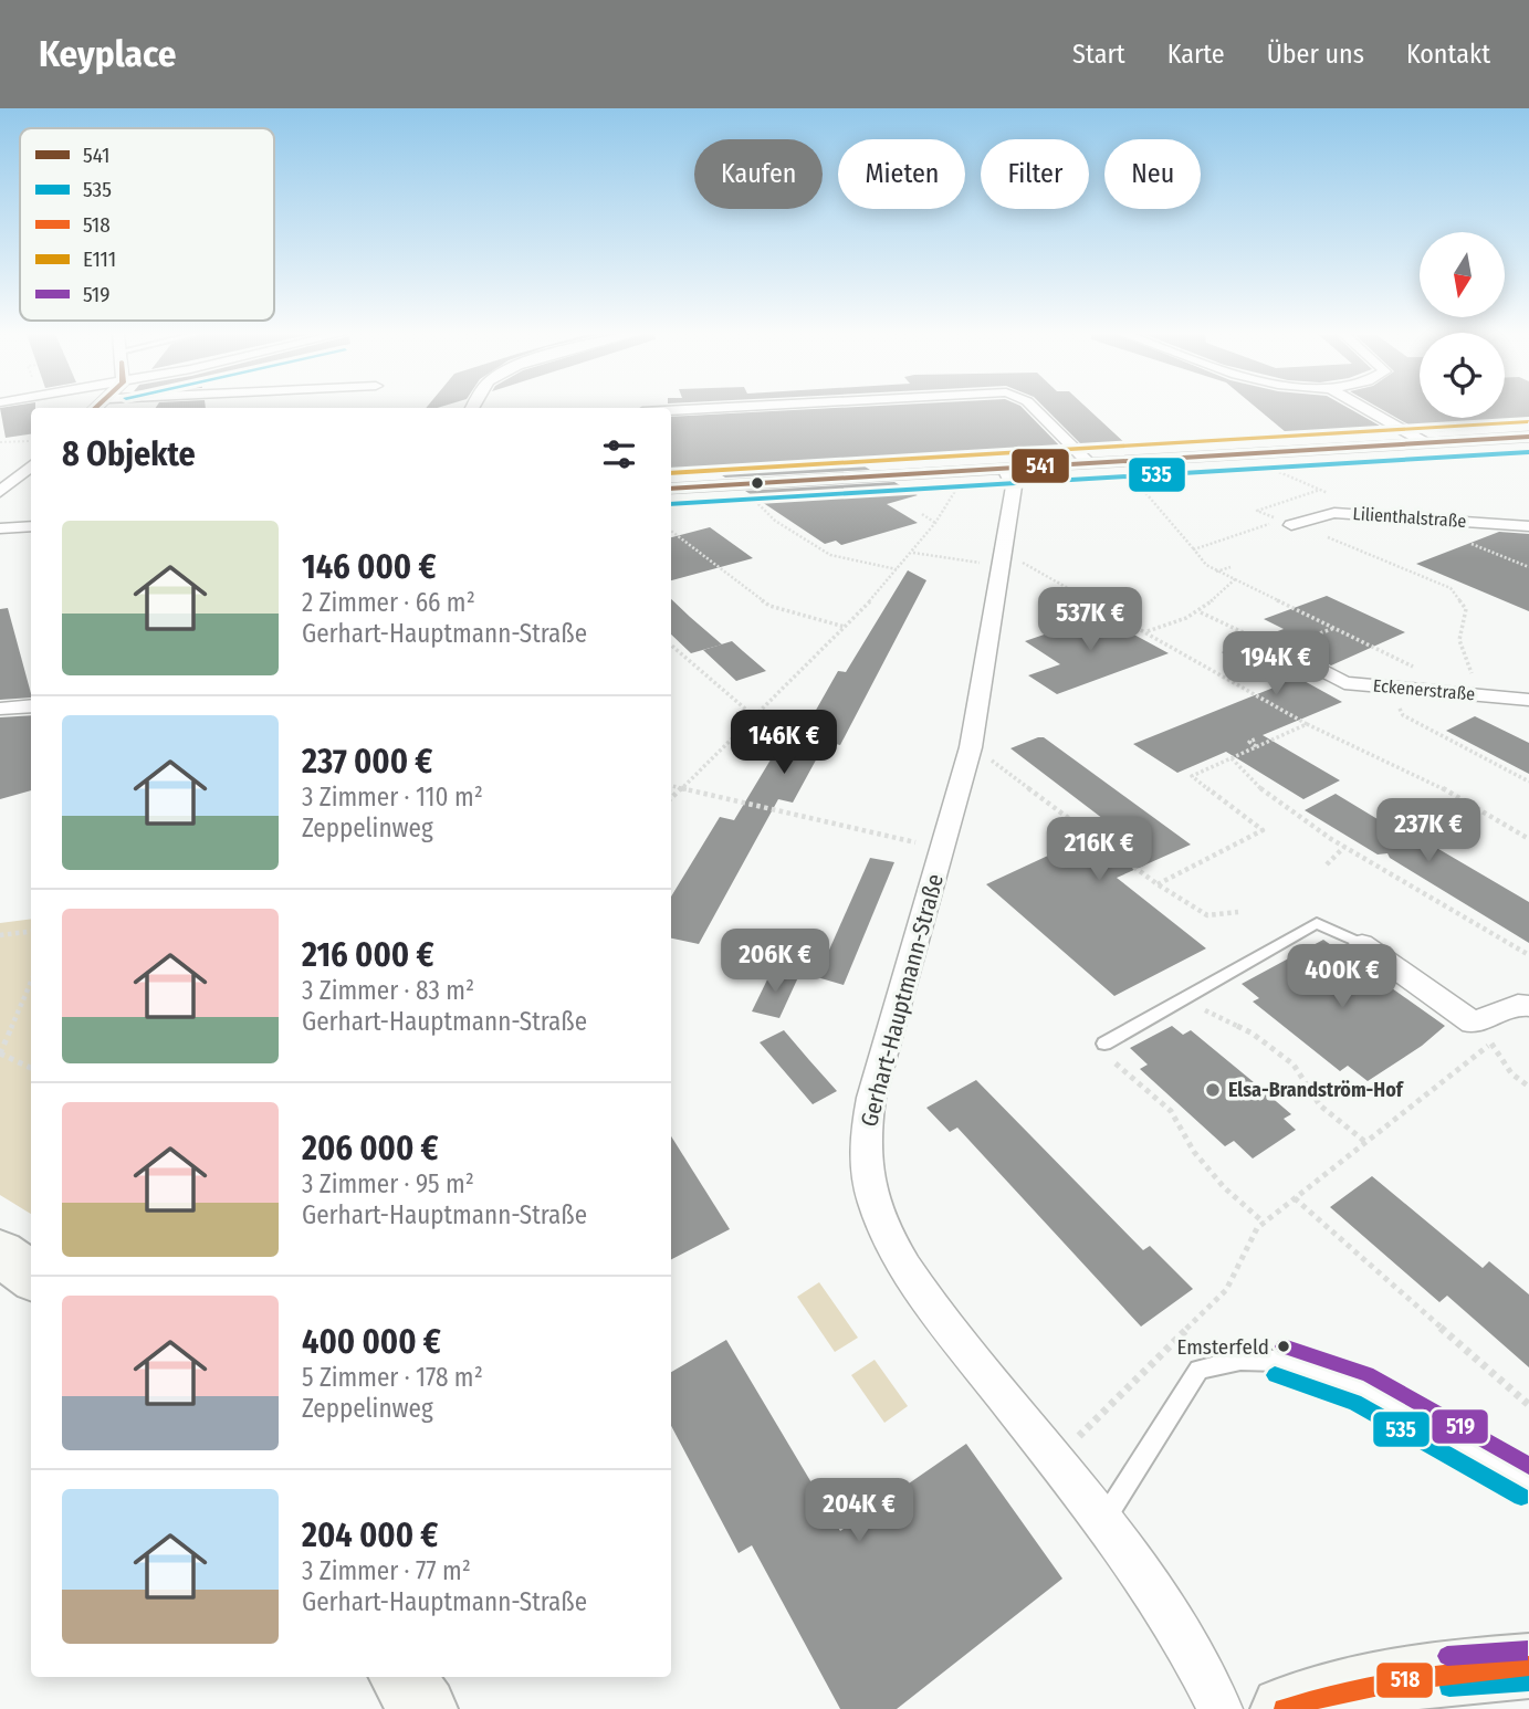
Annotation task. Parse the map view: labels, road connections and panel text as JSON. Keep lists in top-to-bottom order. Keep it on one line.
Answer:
{"streets":{"street":["Lilienthalstraße","Eckenerstraße","Gerhart-Hauptmann-Straße"]},"places":["Elsa-Brandström-Hof","Emsterfeld"],"lines":["transit line E111","transit line 541","transit line 535","transit line 519","transit line 518"],"legend":["541","535","518","E111","519"],"north":"bottom","page":{"header":"Keyplace","nav":["Start","Karte","Über uns","Kontakt"],"chip":["Kaufen","Mieten","Filter","Neu"],"heading":"8 Objekte","list":[{"name":"146 000 €","note":"2 Zimmer · 66 m² · Gerhart-Hauptmann-Straße"},{"name":"237 000 €","note":"3 Zimmer · 110 m² · Zeppelinweg"},{"name":"216 000 €","note":"3 Zimmer · 83 m² · Gerhart-Hauptmann-Straße"},{"name":"206 000 €","note":"3 Zimmer · 95 m² · Gerhart-Hauptmann-Straße"},{"name":"400 000 €","note":"5 Zimmer · 178 m² · Zeppelinweg"},{"name":"204 000 €","note":"3 Zimmer · 77 m² · Gerhart-Hauptmann-Straße"}],"price":["537K €","194K €","146K €","237K €","216K €","206K €","400K €","204K €"]}}
